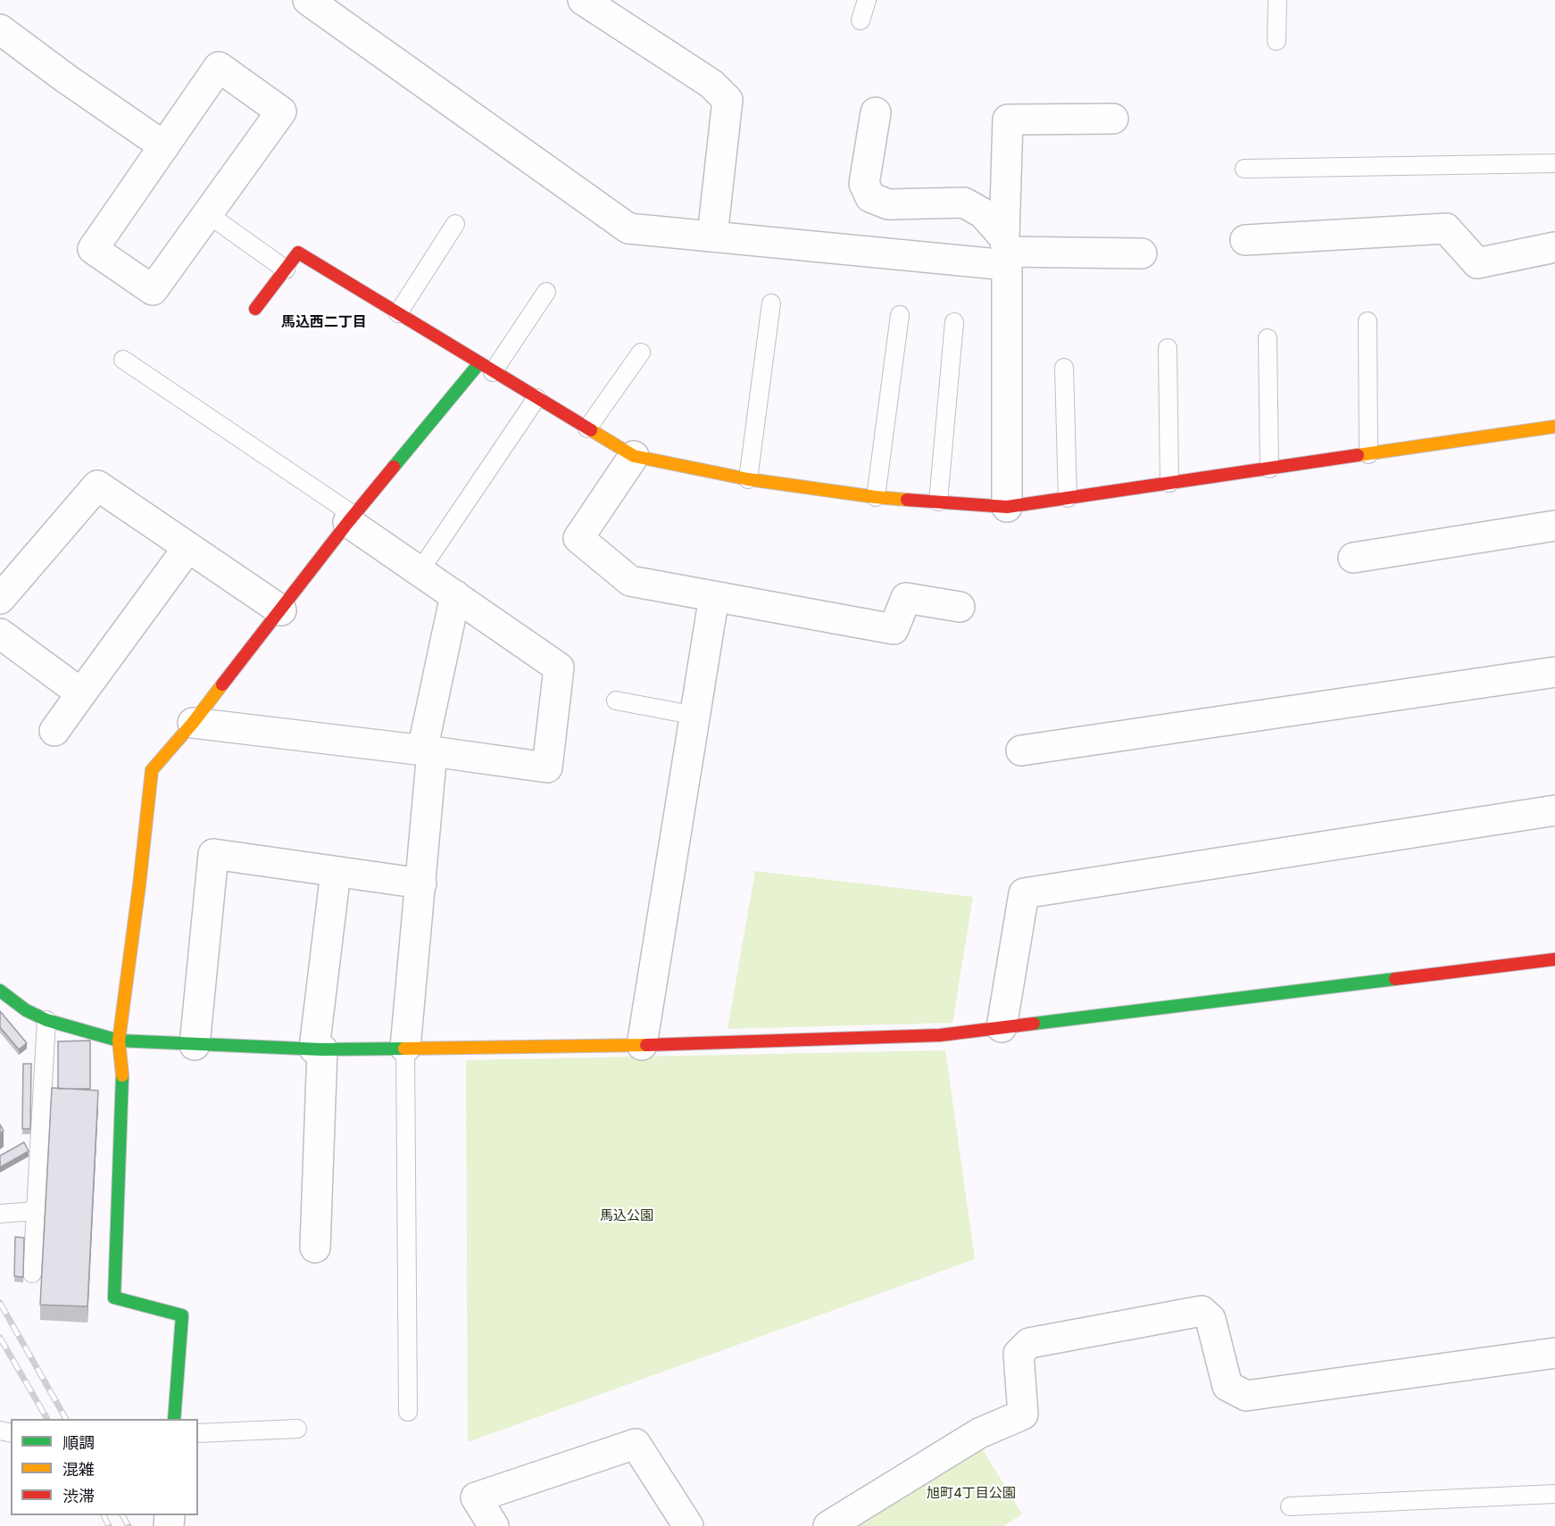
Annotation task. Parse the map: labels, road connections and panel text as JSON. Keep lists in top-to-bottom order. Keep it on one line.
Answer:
{"districts":["馬込西二丁目"],"parks":["馬込公園","旭町4丁目公園"],"legend":["順調","混雑","渋滞"]}
